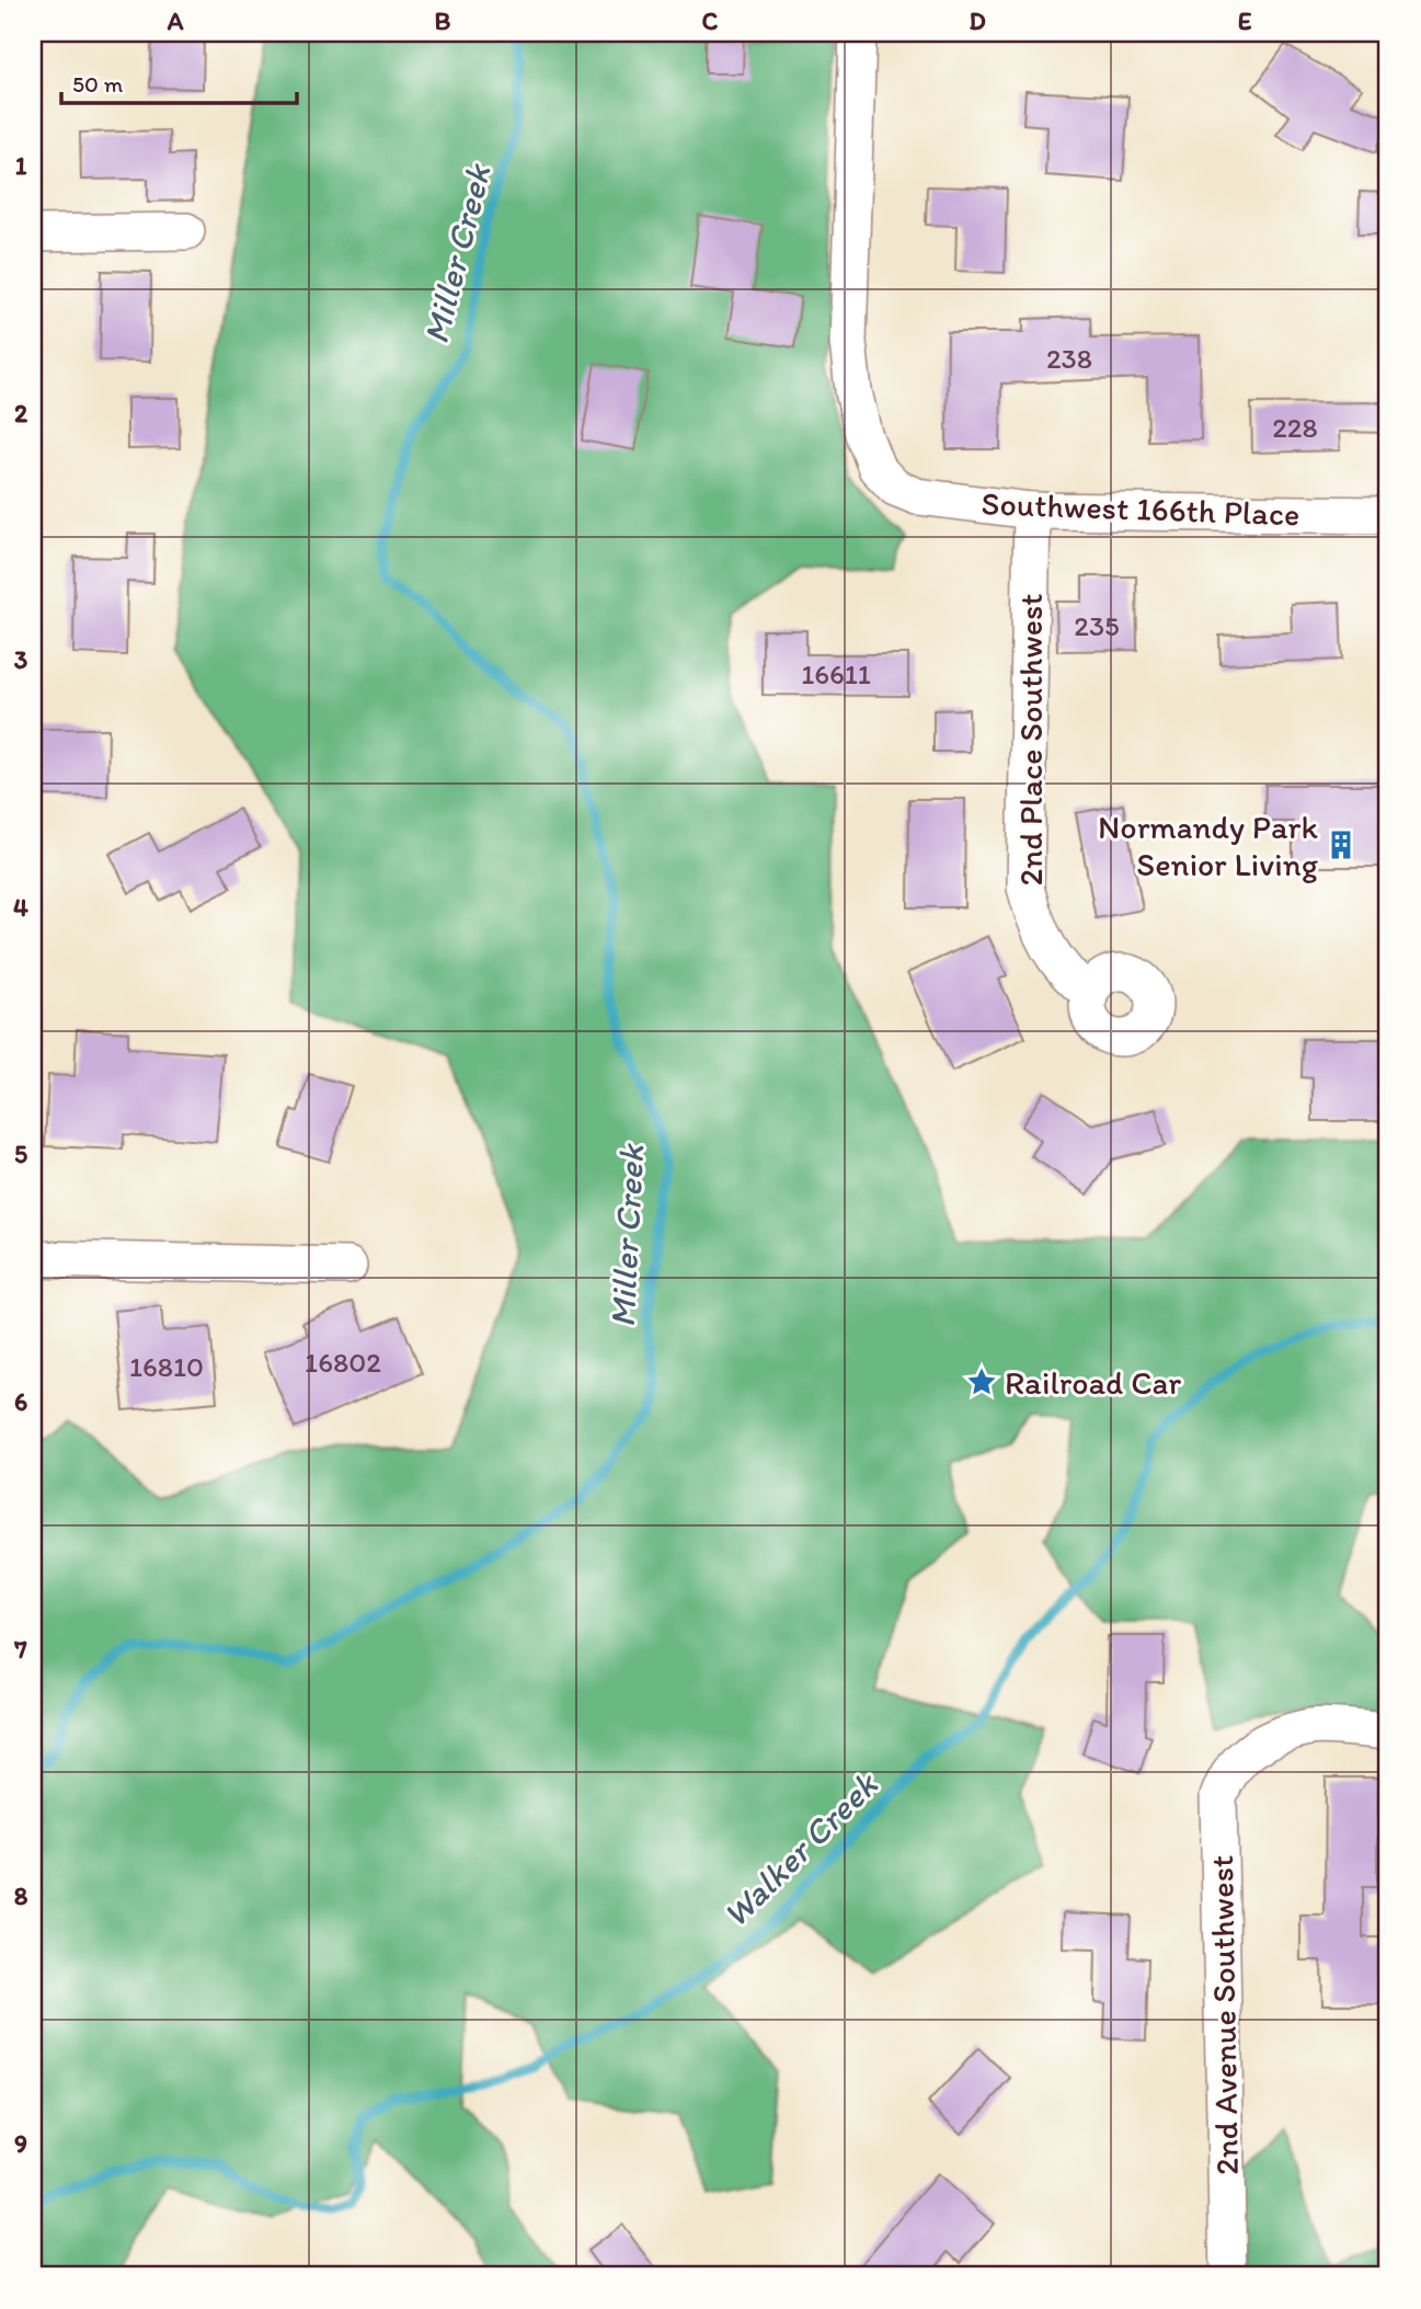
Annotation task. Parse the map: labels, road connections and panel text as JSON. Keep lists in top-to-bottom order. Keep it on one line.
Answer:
{"streets":{"street":["Southwest 166th Place","2nd Place Southwest","2nd Avenue Southwest"]},"crossings":[["Southwest 166th Place","2nd Place Southwest"]],"water":["Miller Creek","Walker Creek"],"places":{"building":["Normandy Park Senior Living"],"place":["Railroad Car"]},"house_numbers":["238","228","235","16611","16802","16810"],"scale_bar":"50 m","grid":{"columns":["A","B","C","D","E"],"rows":["1","2","3","4","5","6","7","8","9"]}}
